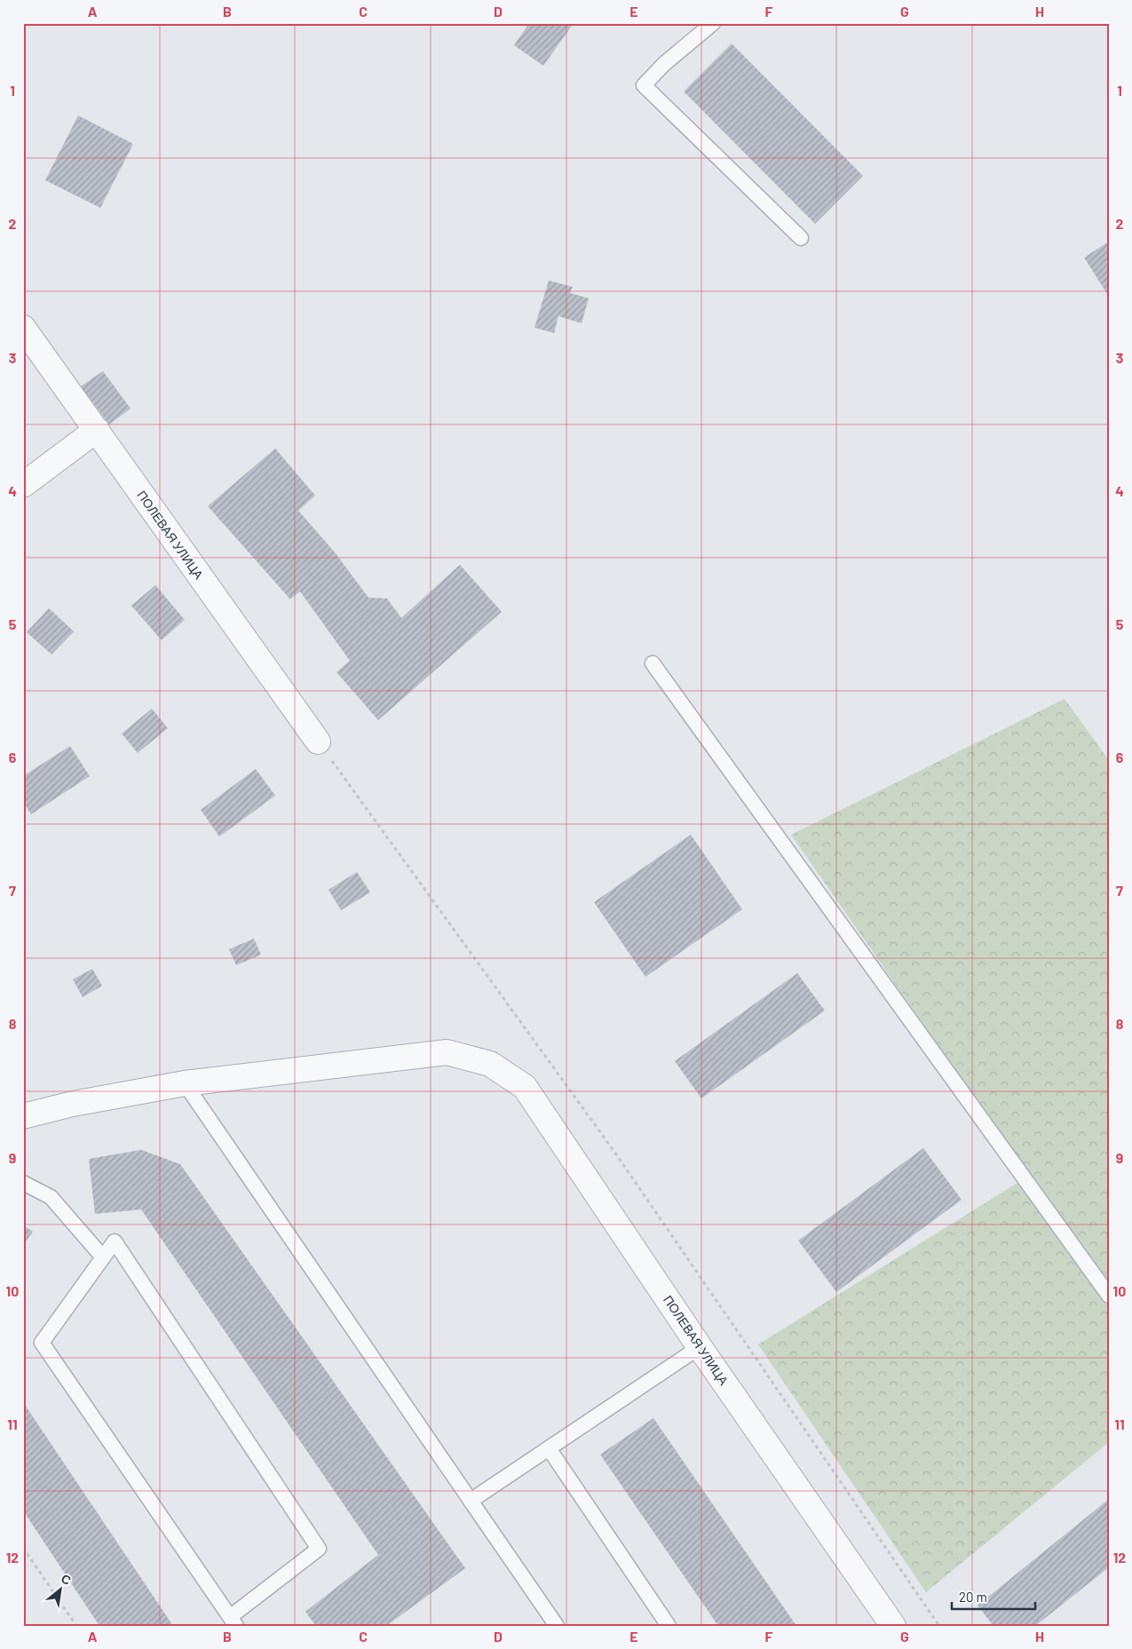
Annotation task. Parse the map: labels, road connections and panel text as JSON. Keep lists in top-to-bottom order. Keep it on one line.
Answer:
{"streets":{"street":["ПОЛЕВАЯ УЛИЦА"]},"scale_bar":"20 m","north":"top right","grid":{"columns":["A","B","C","D","E","F","G","H"],"rows":["1","2","3","4","5","6","7","8","9","10","11","12"]}}
